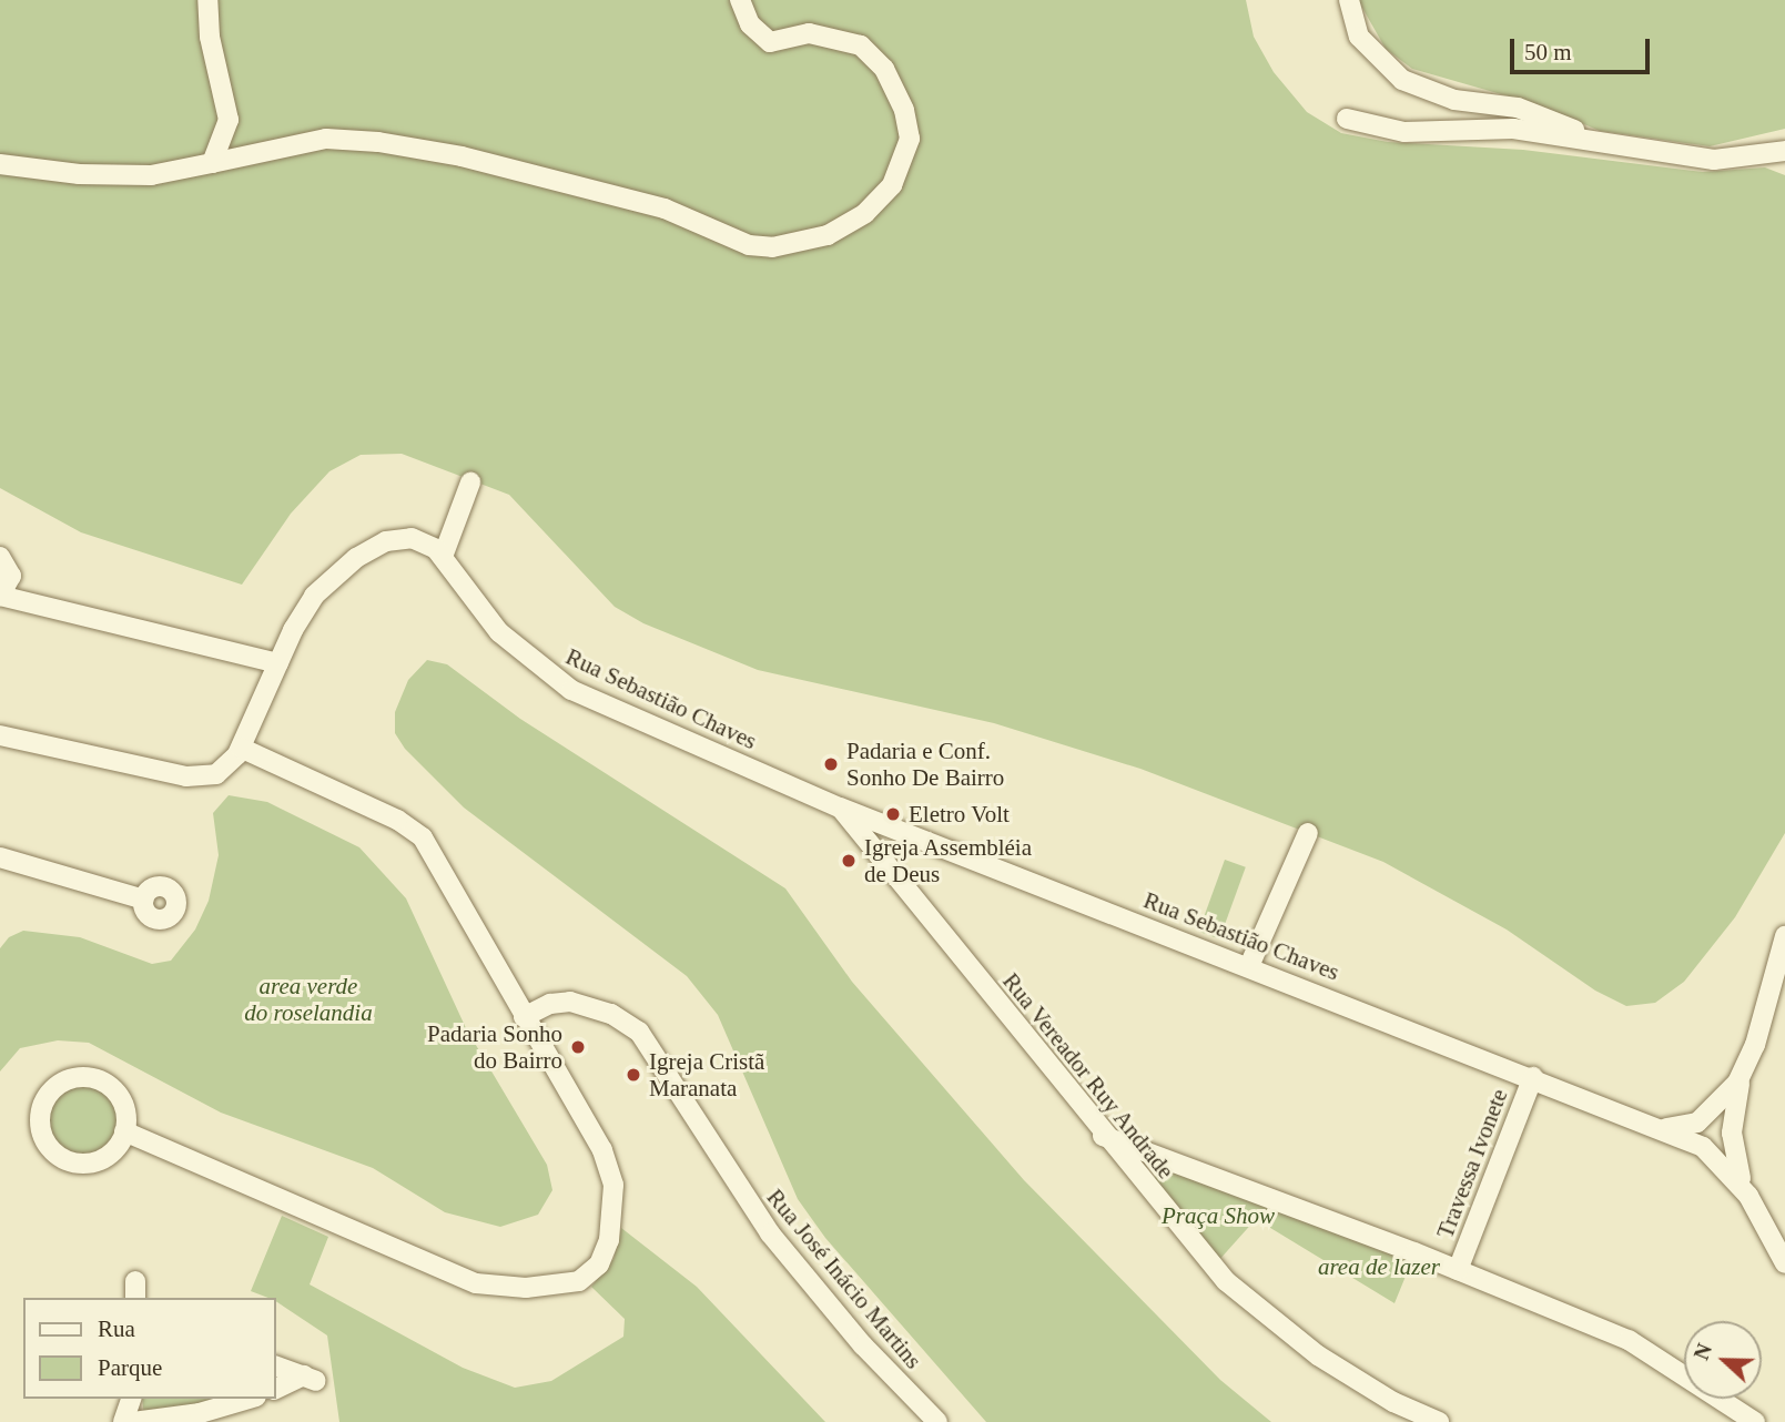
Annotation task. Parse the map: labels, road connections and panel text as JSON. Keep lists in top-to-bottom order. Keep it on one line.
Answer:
{"streets":{"street":["Rua Sebastião Chaves","Rua Vereador Ruy Andrade","Travessa Ivonete","Rua José Inácio Martins"]},"crossings":[["Rua Sebastião Chaves","Rua Vereador Ruy Andrade"],["Rua Sebastião Chaves","Travessa Ivonete"]],"parks":["area verde do roselandia","Praça Show","area de lazer"],"places":["Padaria e Conf. Sonho De Bairro","Eletro Volt","Igreja Assembléia de Deus","Padaria Sonho do Bairro","Igreja Cristã Maranata"],"legend":["Rua","Parque"],"scale_bar":"50 m","north":"left"}
